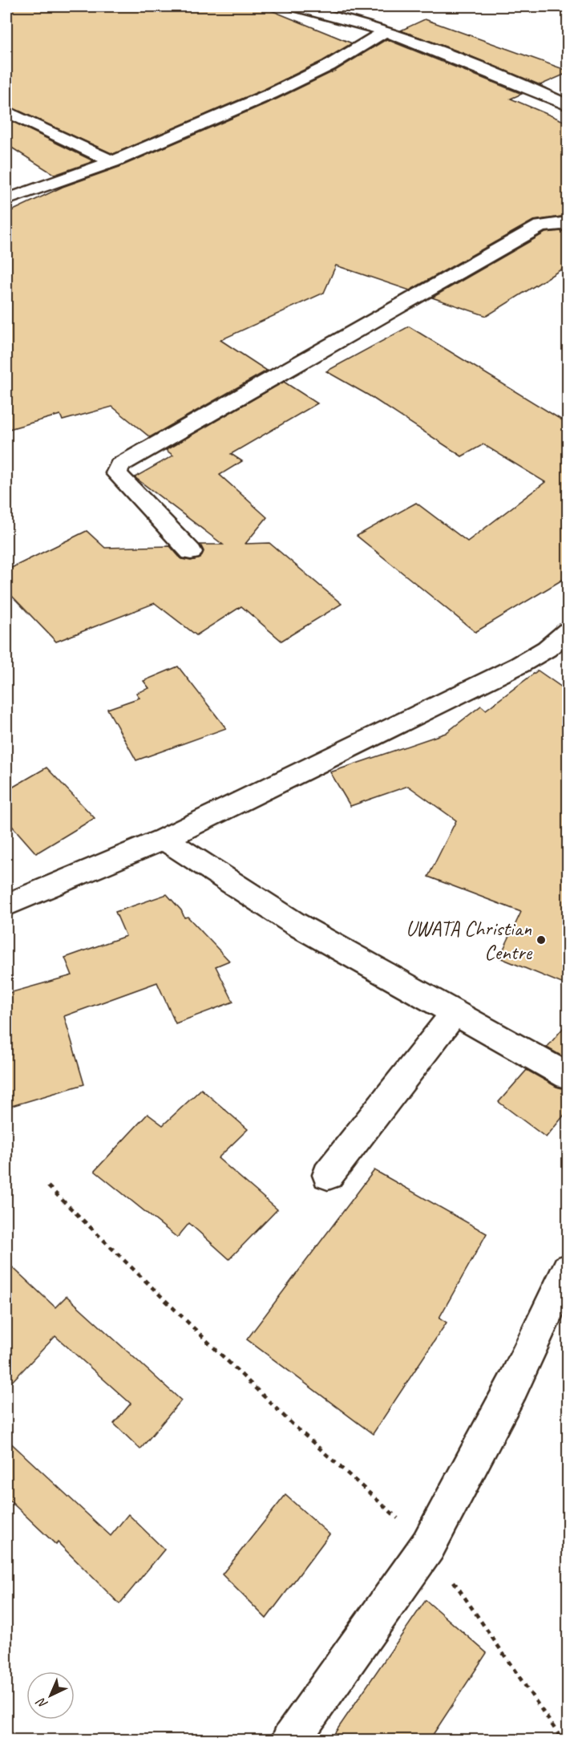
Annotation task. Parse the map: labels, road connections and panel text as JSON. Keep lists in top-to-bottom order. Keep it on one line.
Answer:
{"places":["UWATA Christian Centre"],"north":"bottom left"}
